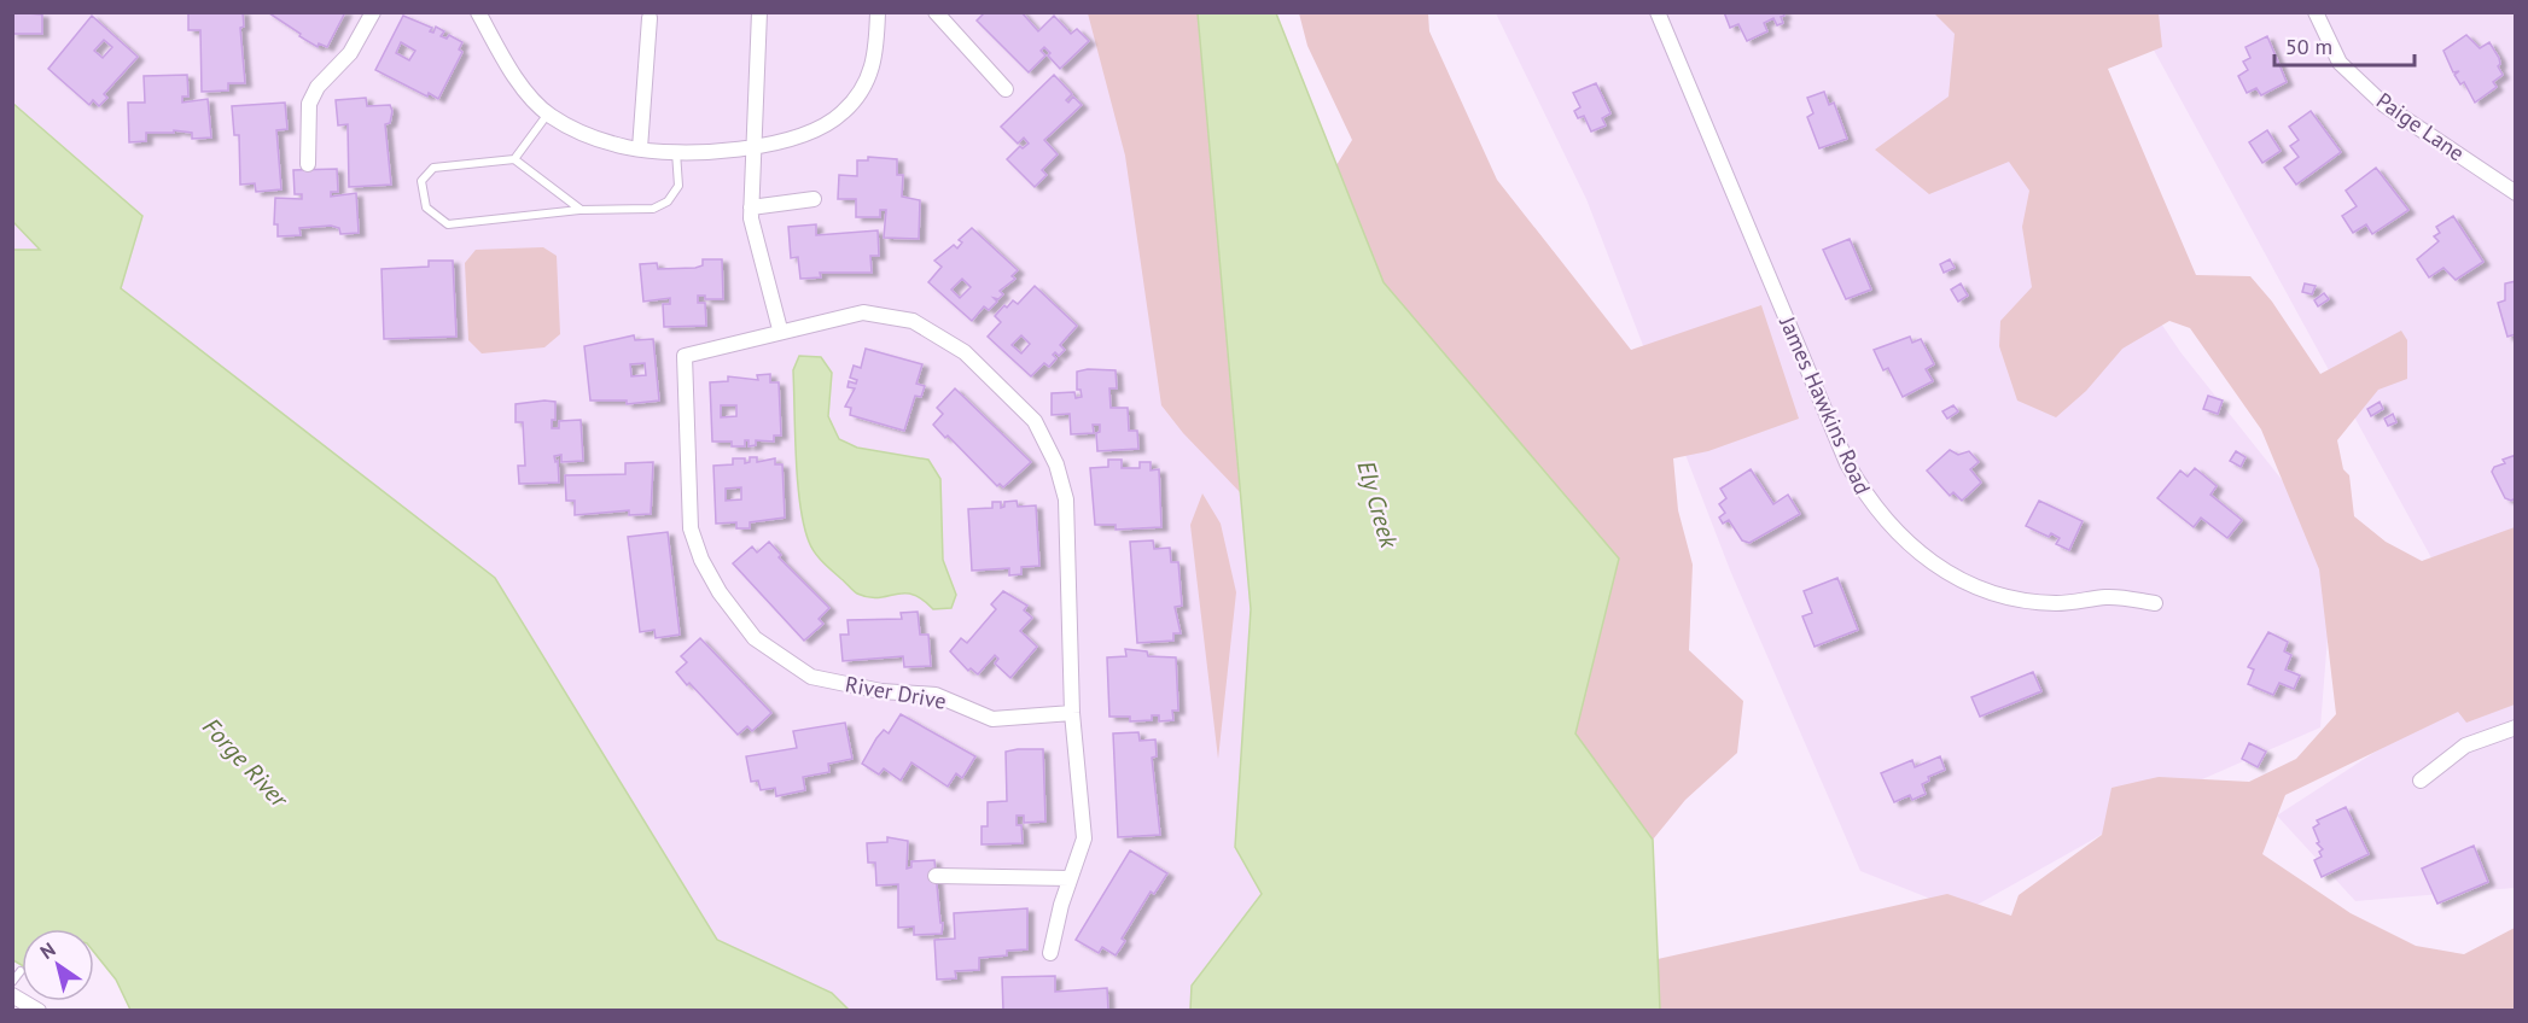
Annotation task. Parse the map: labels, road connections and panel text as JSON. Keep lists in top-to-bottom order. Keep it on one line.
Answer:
{"streets":{"street":["Paige Lane","James Hawkins Road","River Drive"]},"water":["Ely Creek","Forge River"],"scale_bar":"50 m","north":"top left"}
